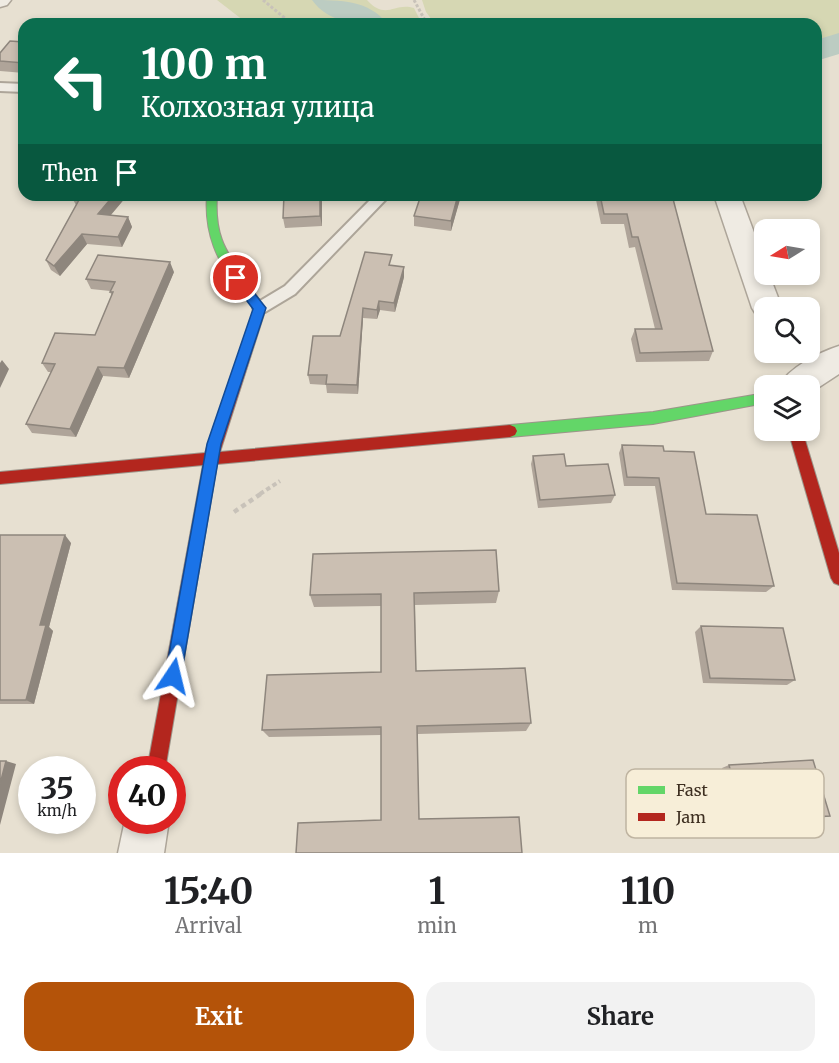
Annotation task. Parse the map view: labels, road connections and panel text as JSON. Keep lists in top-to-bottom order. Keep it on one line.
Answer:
{"legend":["Fast","Jam"],"north":"left","page":{"turn":["100 m","Колхозная улица"],"then":"Then","speed":"35 km/h","limit":"40","eta":["15:40","Arrival","1","min","110","m"],"buttons":["Exit","Share"]}}
